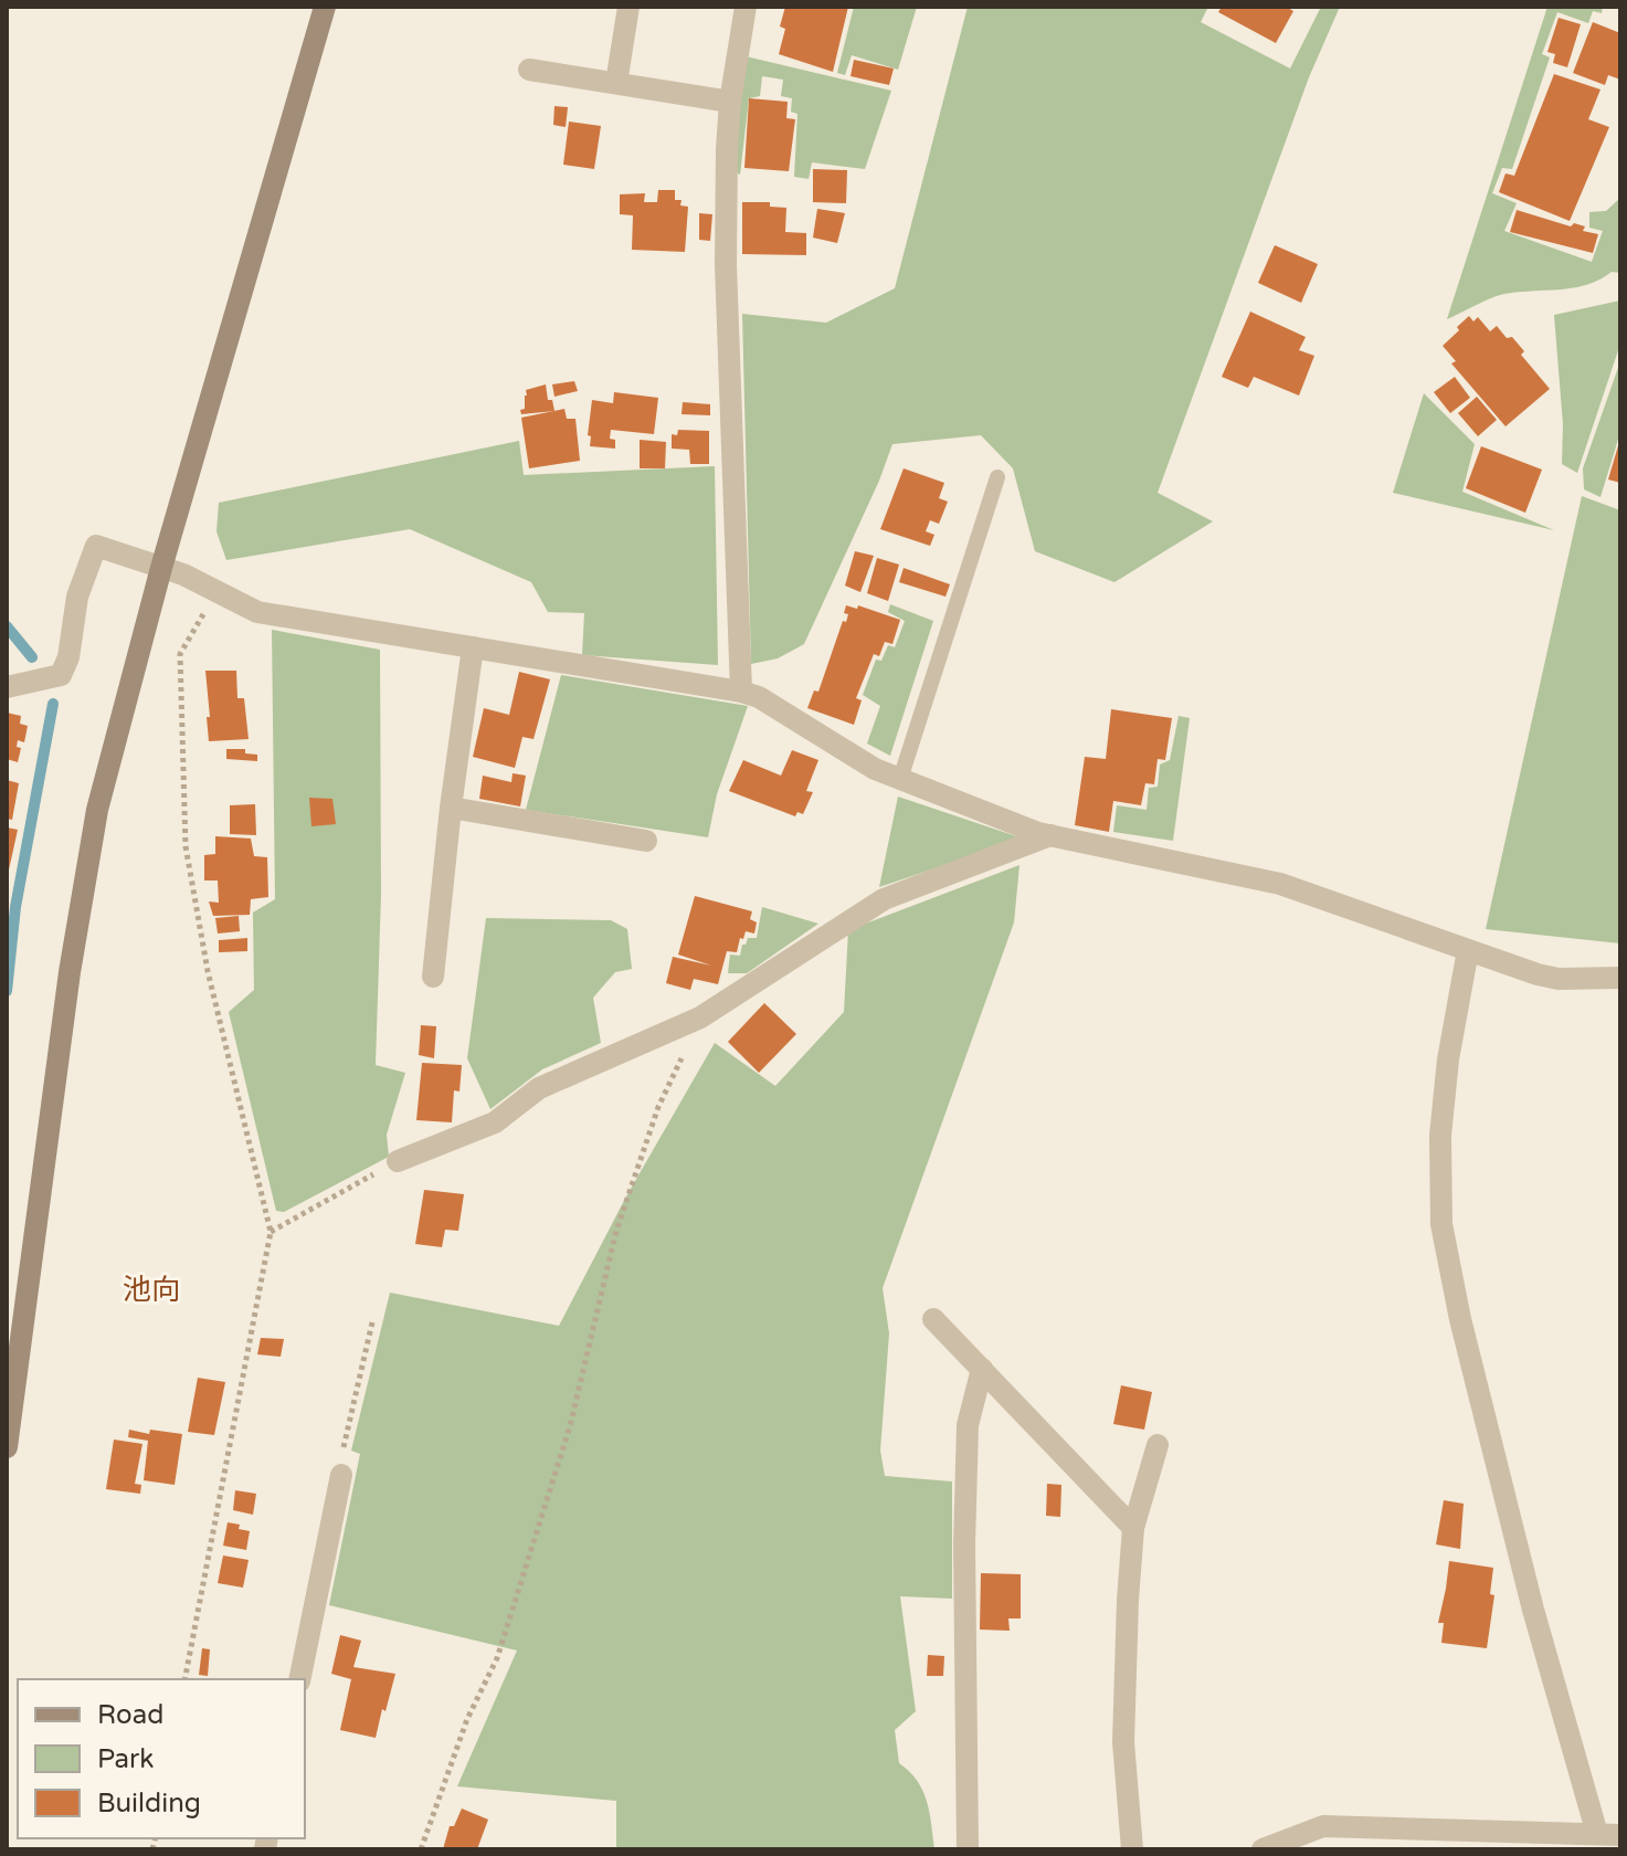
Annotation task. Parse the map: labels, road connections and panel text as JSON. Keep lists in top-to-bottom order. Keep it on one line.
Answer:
{"districts":["池向"],"legend":["Road","Park","Building"]}
